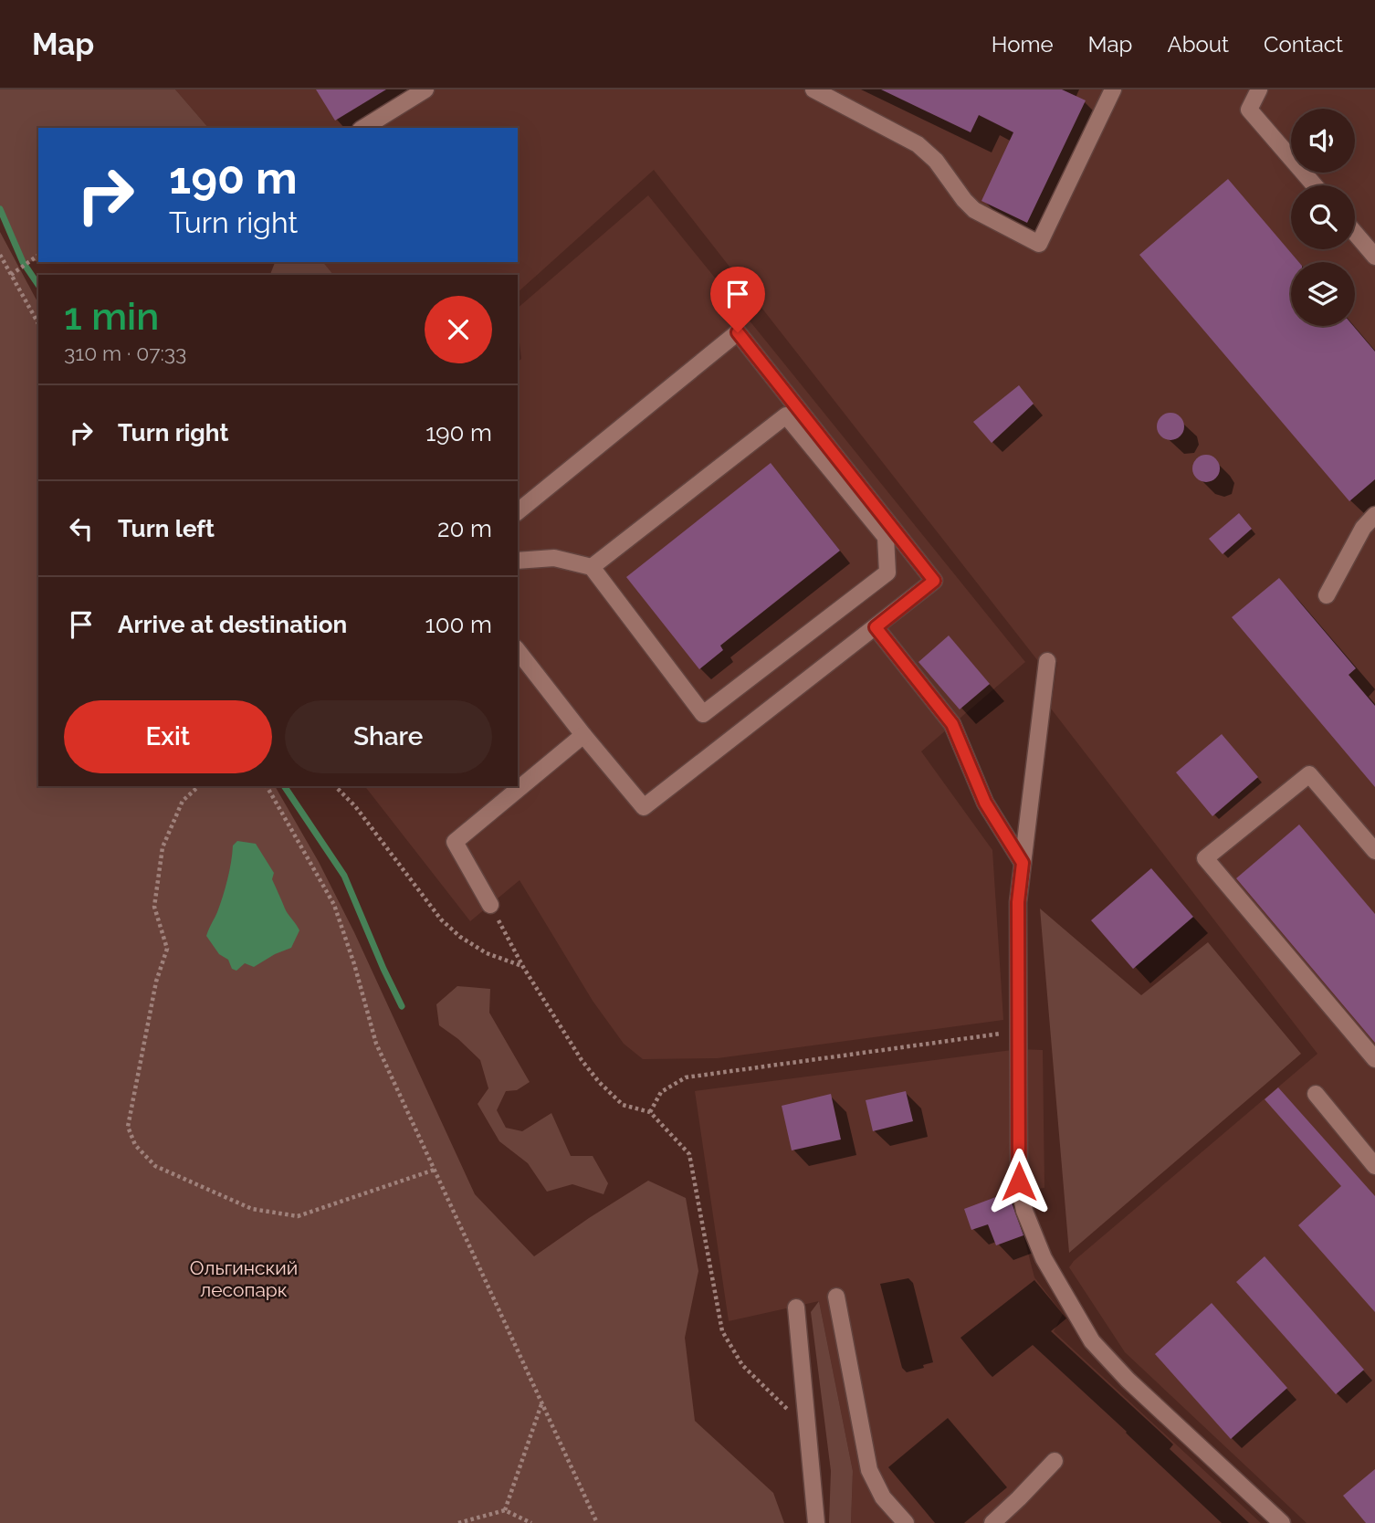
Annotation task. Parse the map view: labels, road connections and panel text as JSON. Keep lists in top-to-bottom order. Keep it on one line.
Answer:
{"parks":["Ольгинский лесопарк"],"page":{"header":"Map","nav":["Home","Map","About","Contact"],"turn":["190 m","Turn right"],"heading":["1 min","310 m · 07:33"],"list":[{"name":"Turn right","value":"190 m"},{"name":"Turn left","value":"20 m"},{"name":"Arrive at destination","value":"100 m"}],"buttons":["Exit","Share"]}}
